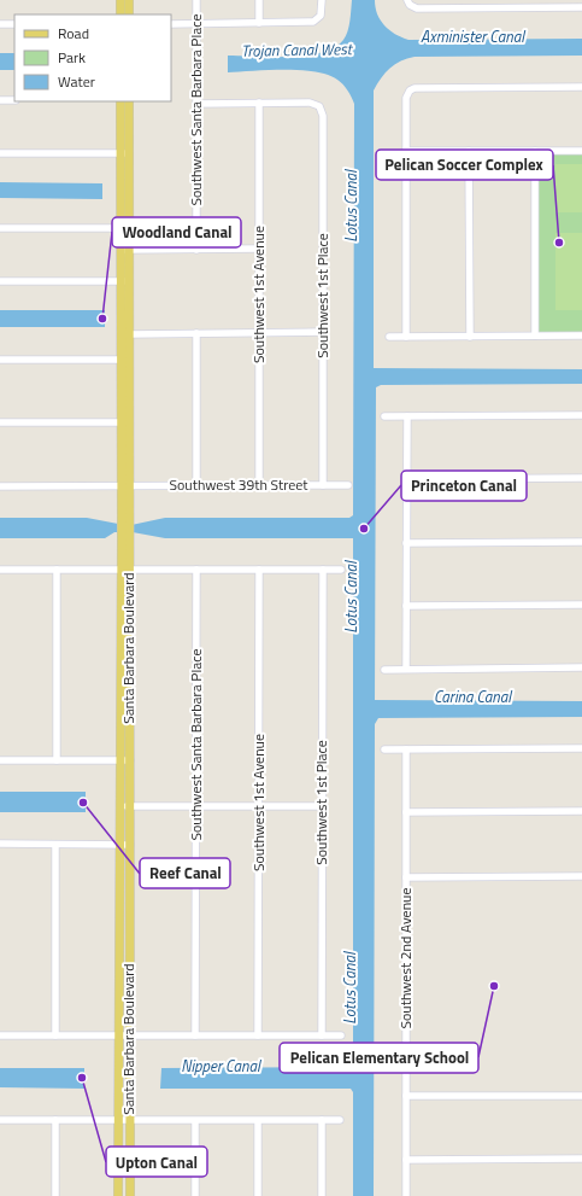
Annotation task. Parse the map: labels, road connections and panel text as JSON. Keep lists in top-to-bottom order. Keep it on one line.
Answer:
{"streets":{"main road":["Santa Barbara Boulevard"],"street":["Southwest Santa Barbara Place","Southwest 1st Avenue","Southwest 1st Place","Southwest 39th Street","Southwest 2nd Avenue"]},"crossings":[["Southwest 1st Avenue","Southwest 1st Place"],["Southwest 1st Avenue","Southwest 39th Street"],["Southwest 1st Place","Southwest 39th Street"],["Southwest 39th Street","Santa Barbara Boulevard"]],"water":["Axminister Canal","Trojan Canal West","Lotus Canal","Carina Canal","Nipper Canal"],"places":["Pelican Soccer Complex","Woodland Canal","Princeton Canal","Reef Canal","Pelican Elementary School","Upton Canal"],"legend":["Road","Park","Water"]}
